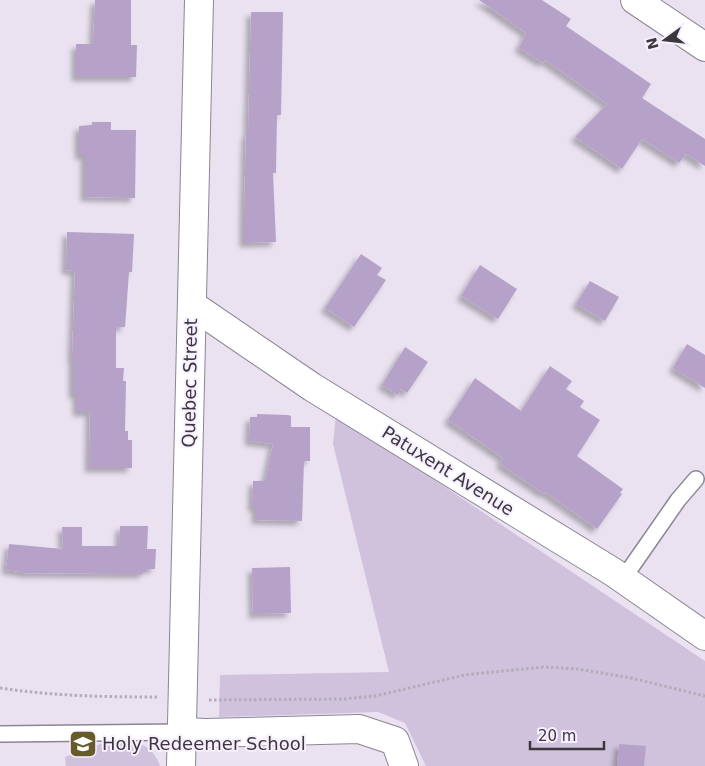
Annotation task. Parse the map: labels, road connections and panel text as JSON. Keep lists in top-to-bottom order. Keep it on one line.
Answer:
{"streets":{"street":["Quebec Street","Patuxent Avenue"]},"crossings":[["Quebec Street","Patuxent Avenue"]],"places":{"school or university":["Holy Redeemer School"]},"scale_bar":"20 m","north":"left"}
